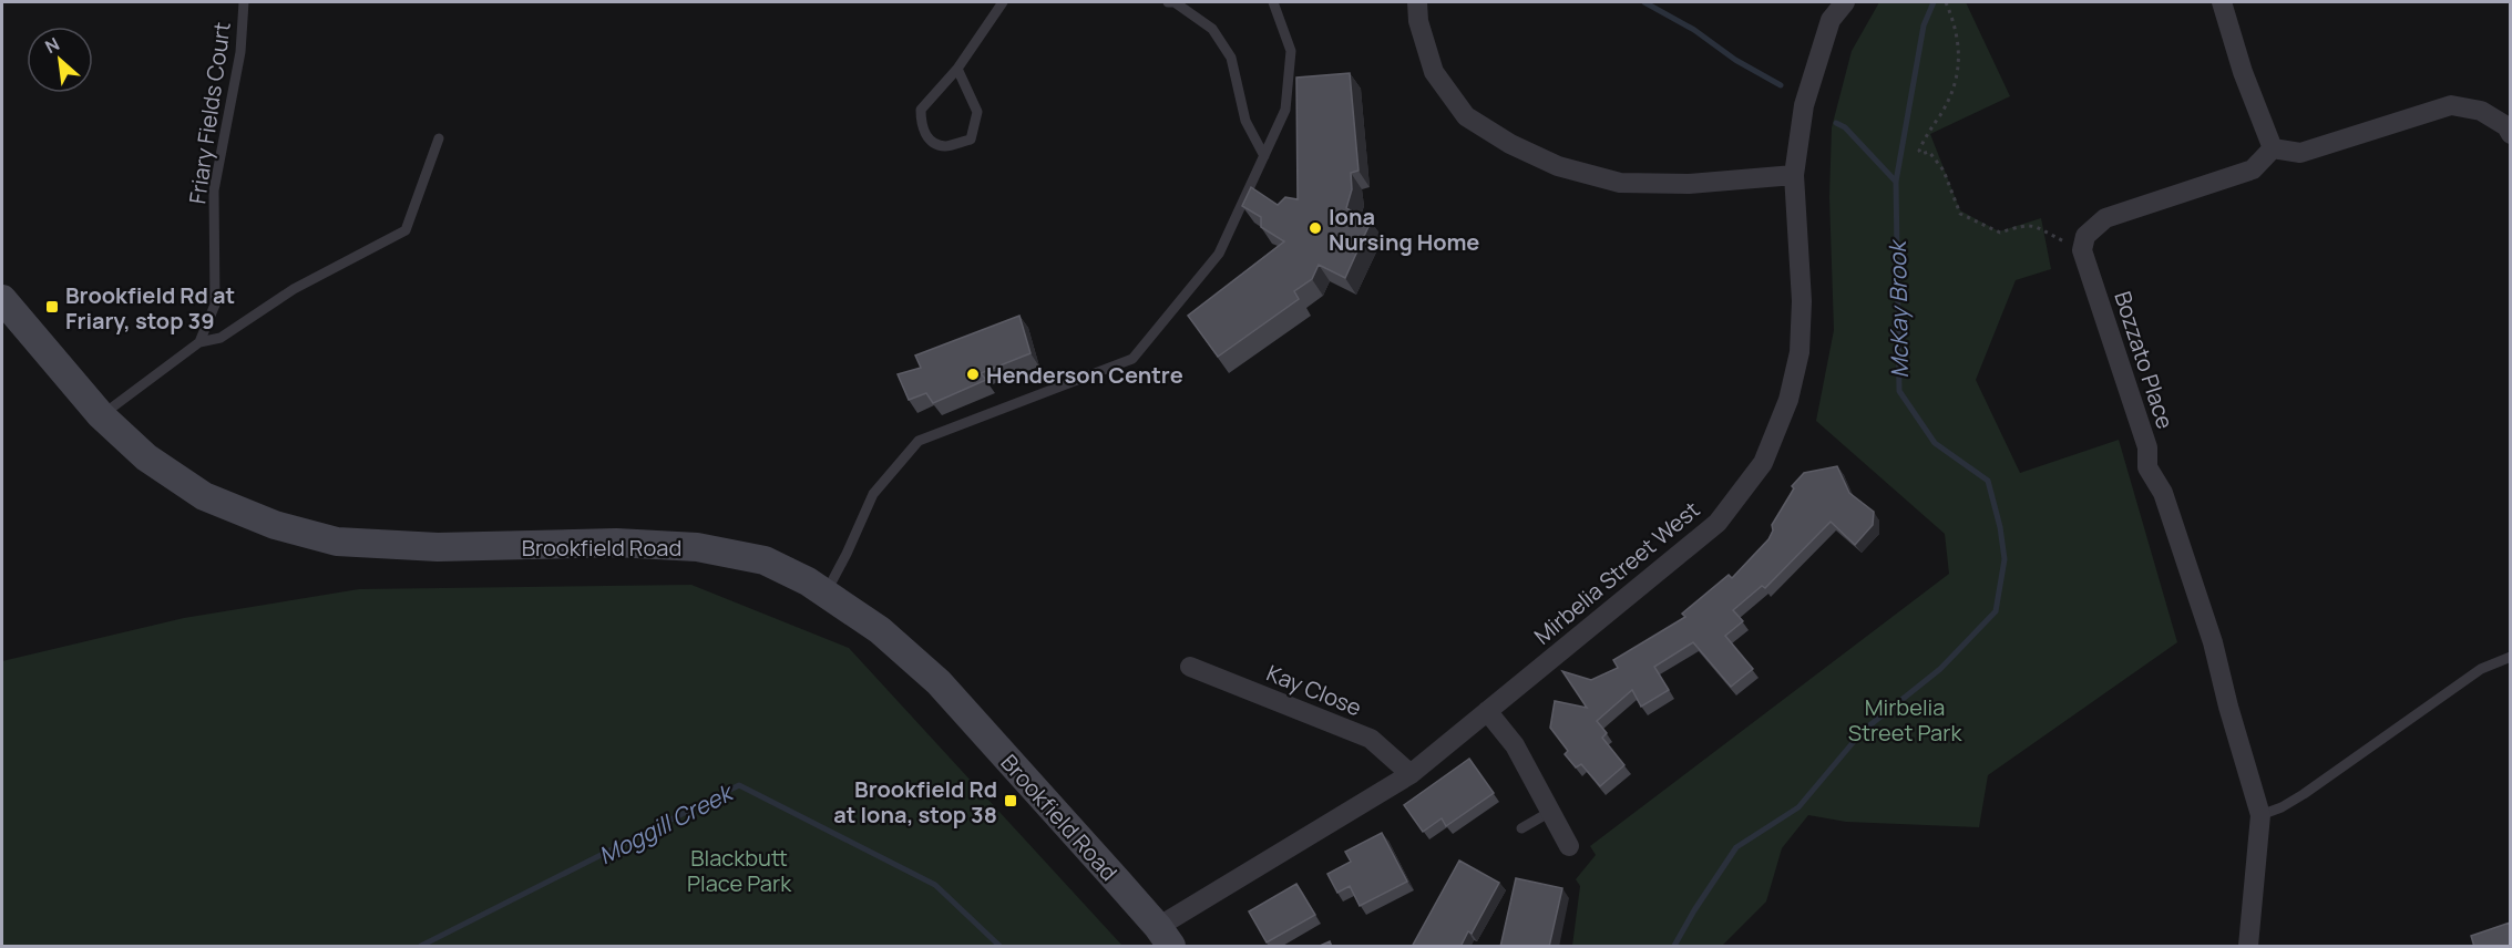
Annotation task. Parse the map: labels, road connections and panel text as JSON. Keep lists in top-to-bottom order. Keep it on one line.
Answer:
{"streets":{"main road":["Brookfield Road"],"street":["Bozzato Place","Mirbelia Street West","Kay Close"],"lane":["Friary Fields Court"]},"crossings":[["Brookfield Road","Mirbelia Street West"],["Mirbelia Street West","Kay Close"]],"water":["McKay Brook","Moggill Creek"],"parks":["Mirbelia Street Park","Blackbutt Place Park"],"places":{"other":["Iona Nursing Home","Henderson Centre"],"transit":["Brookfield Rd at Friary, stop 39","Brookfield Rd at Iona, stop 38"]},"north":"top left"}
